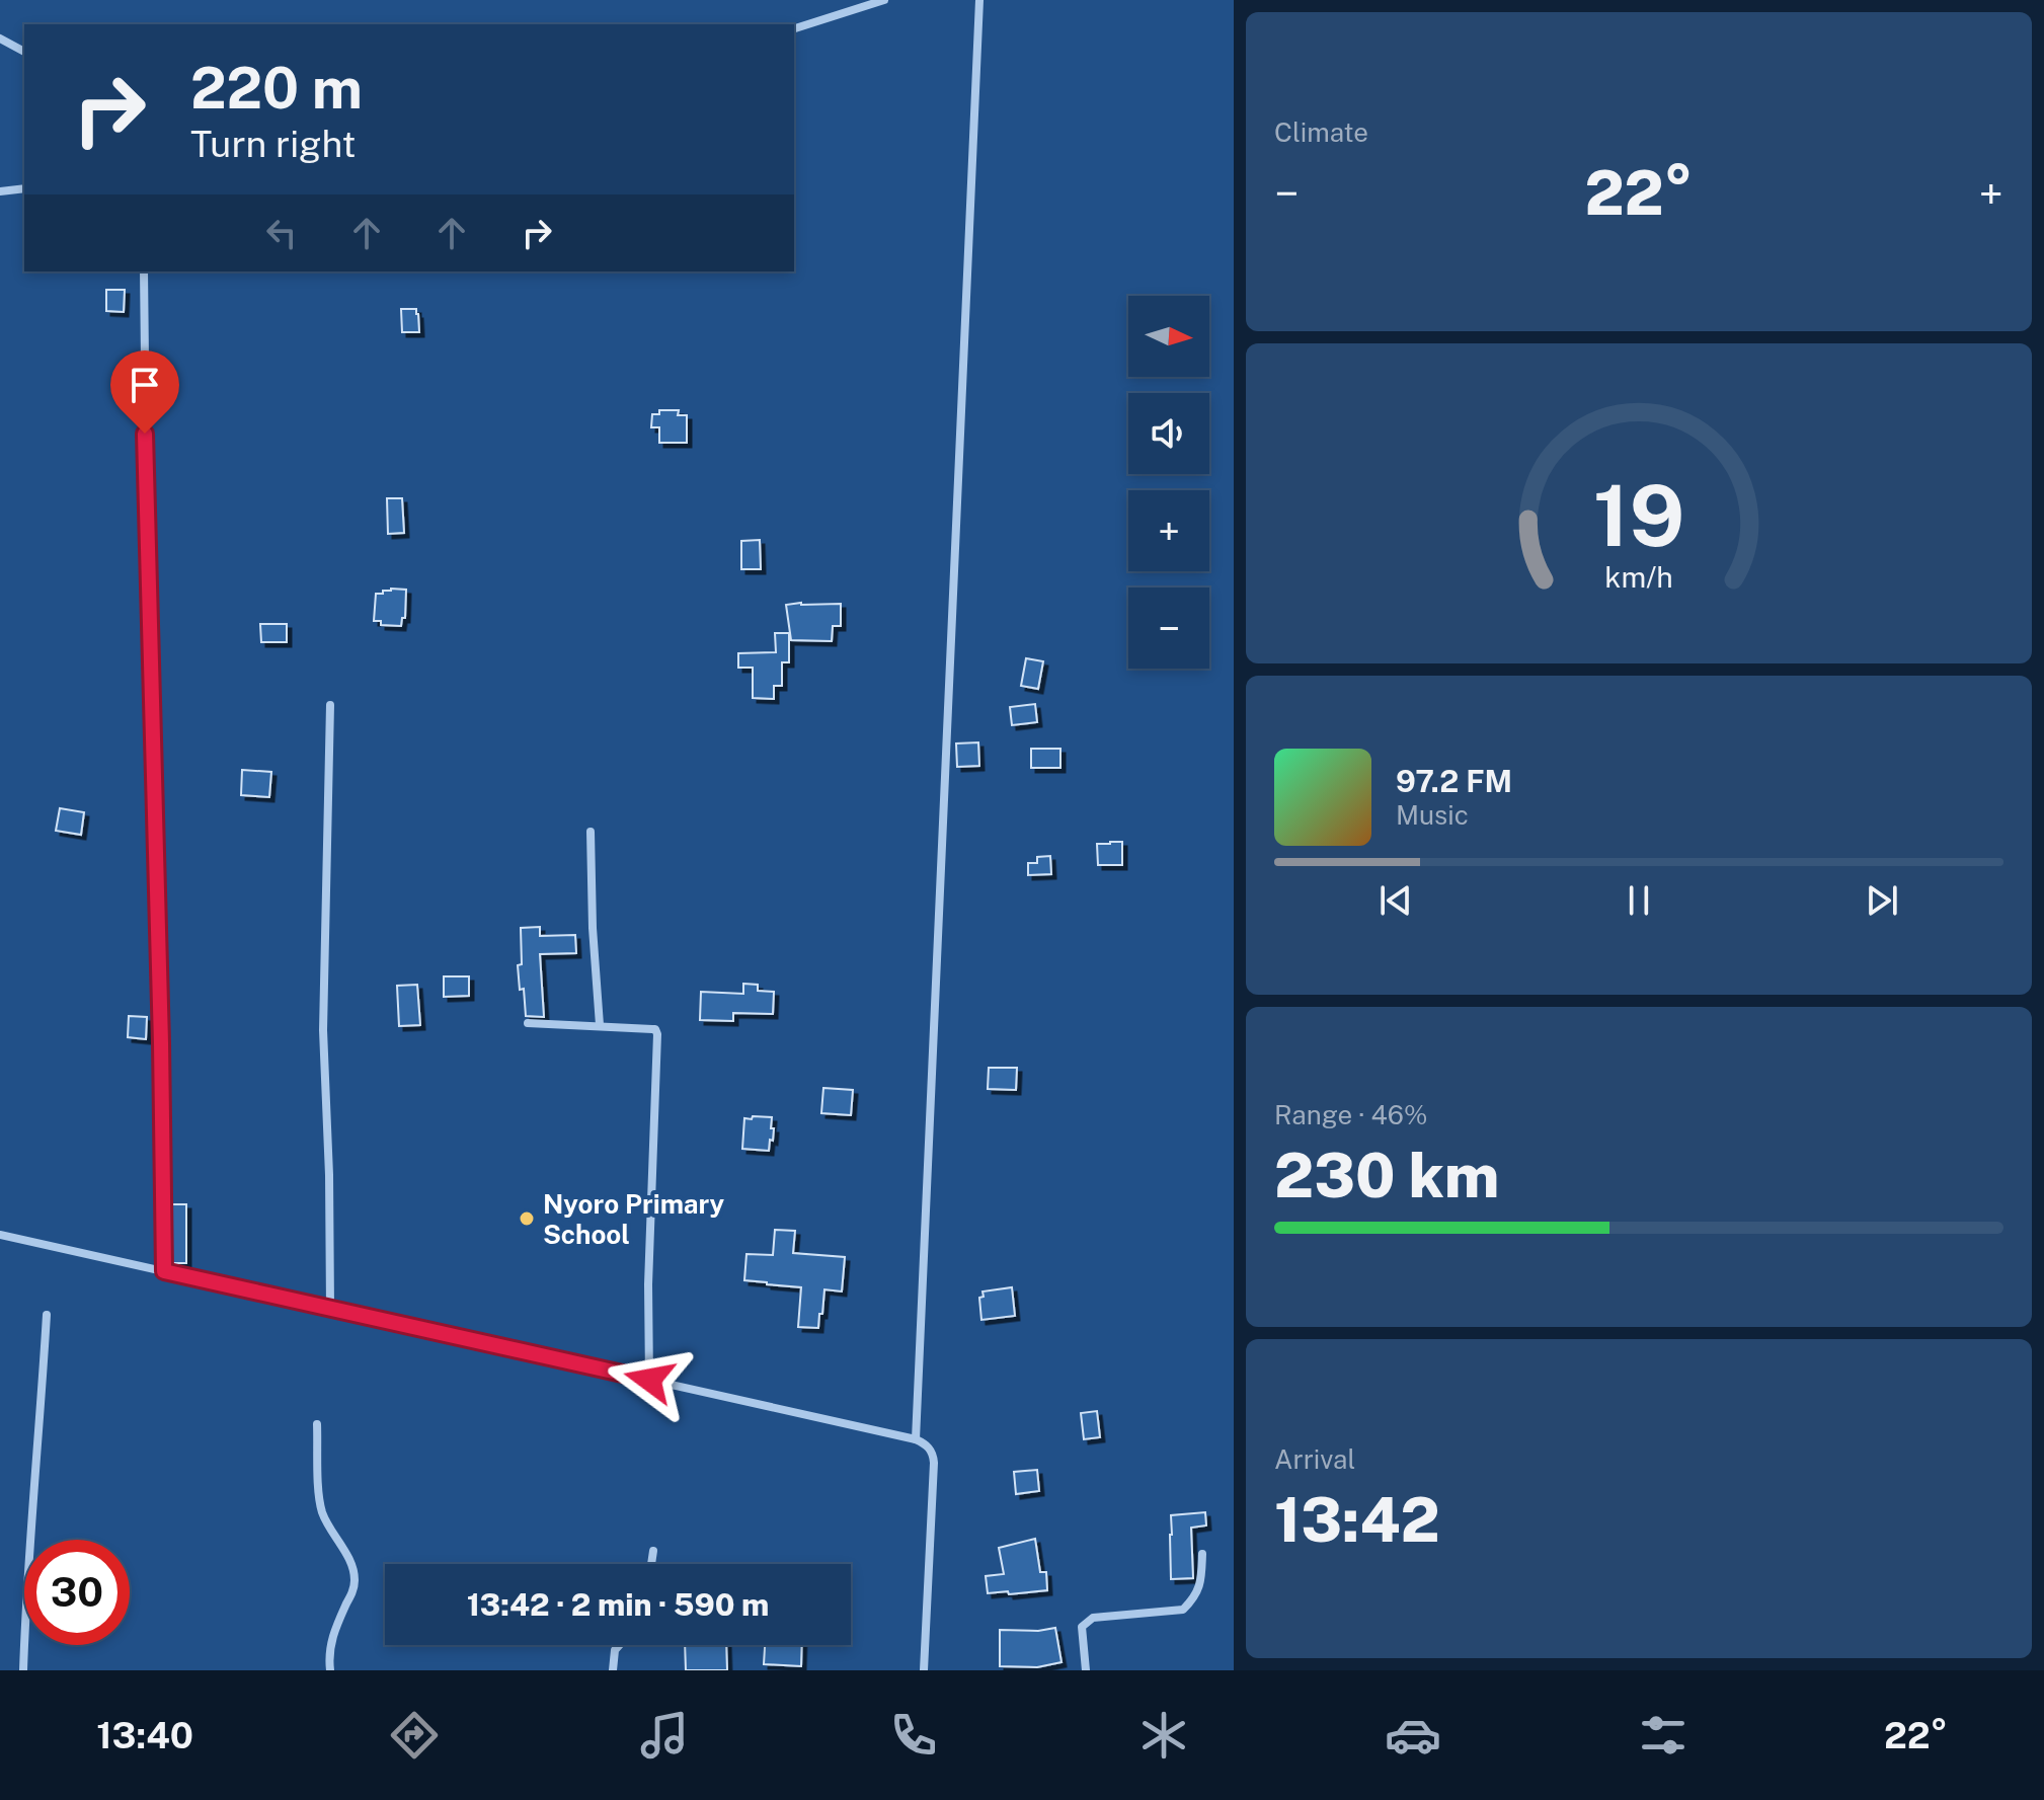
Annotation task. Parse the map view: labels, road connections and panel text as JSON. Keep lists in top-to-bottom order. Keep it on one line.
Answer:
{"places":["Nyoro Primary School"],"north":"right","page":{"tile":["Climate",["Range · 46%","230 km"],["Arrival","13:42"]],"turn":["220 m","Turn right"],"heat":["−","22°","+"],"map_buttons":["+","−"],"song":["97.2 FM","Music"],"limit":"30","trip":"13:42 · 2 min · 590 m","tabs":["13:40","22°"],"gauge":["19","km/h"]}}
